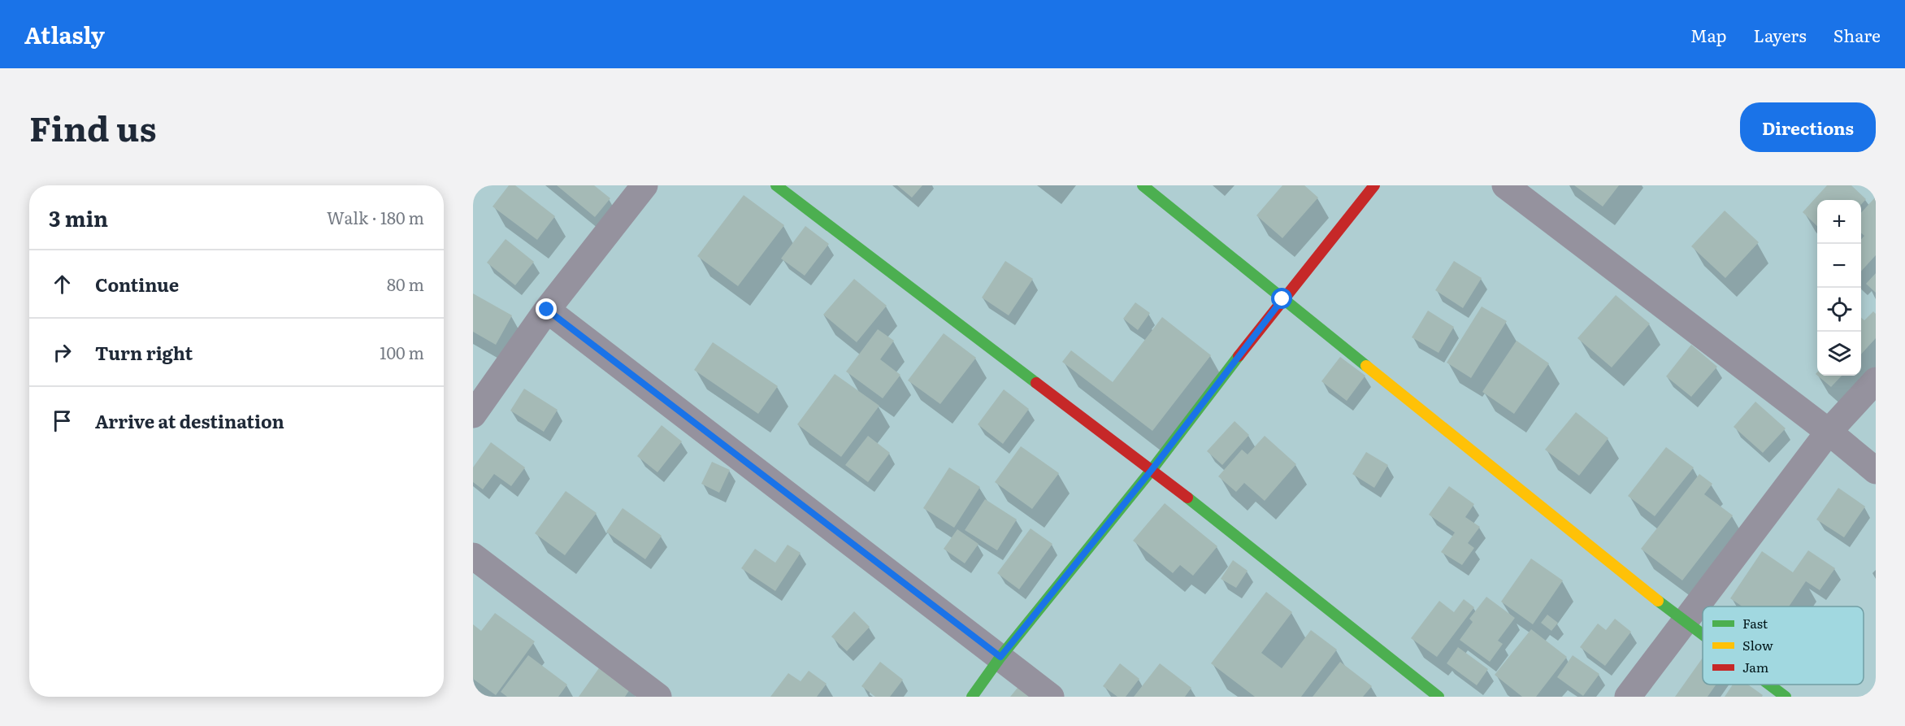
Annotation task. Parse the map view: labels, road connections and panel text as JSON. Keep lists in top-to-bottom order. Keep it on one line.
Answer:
{"legend":["Fast","Slow","Jam"],"page":{"header":"Atlasly","nav":["Map","Layers","Share"],"title":"Find us","buttons":"Directions","heading":["3 min","Walk · 180 m"],"map_buttons":["+","−"],"list":[["Continue","80 m"],["Turn right","100 m"],"Arrive at destination"]}}
